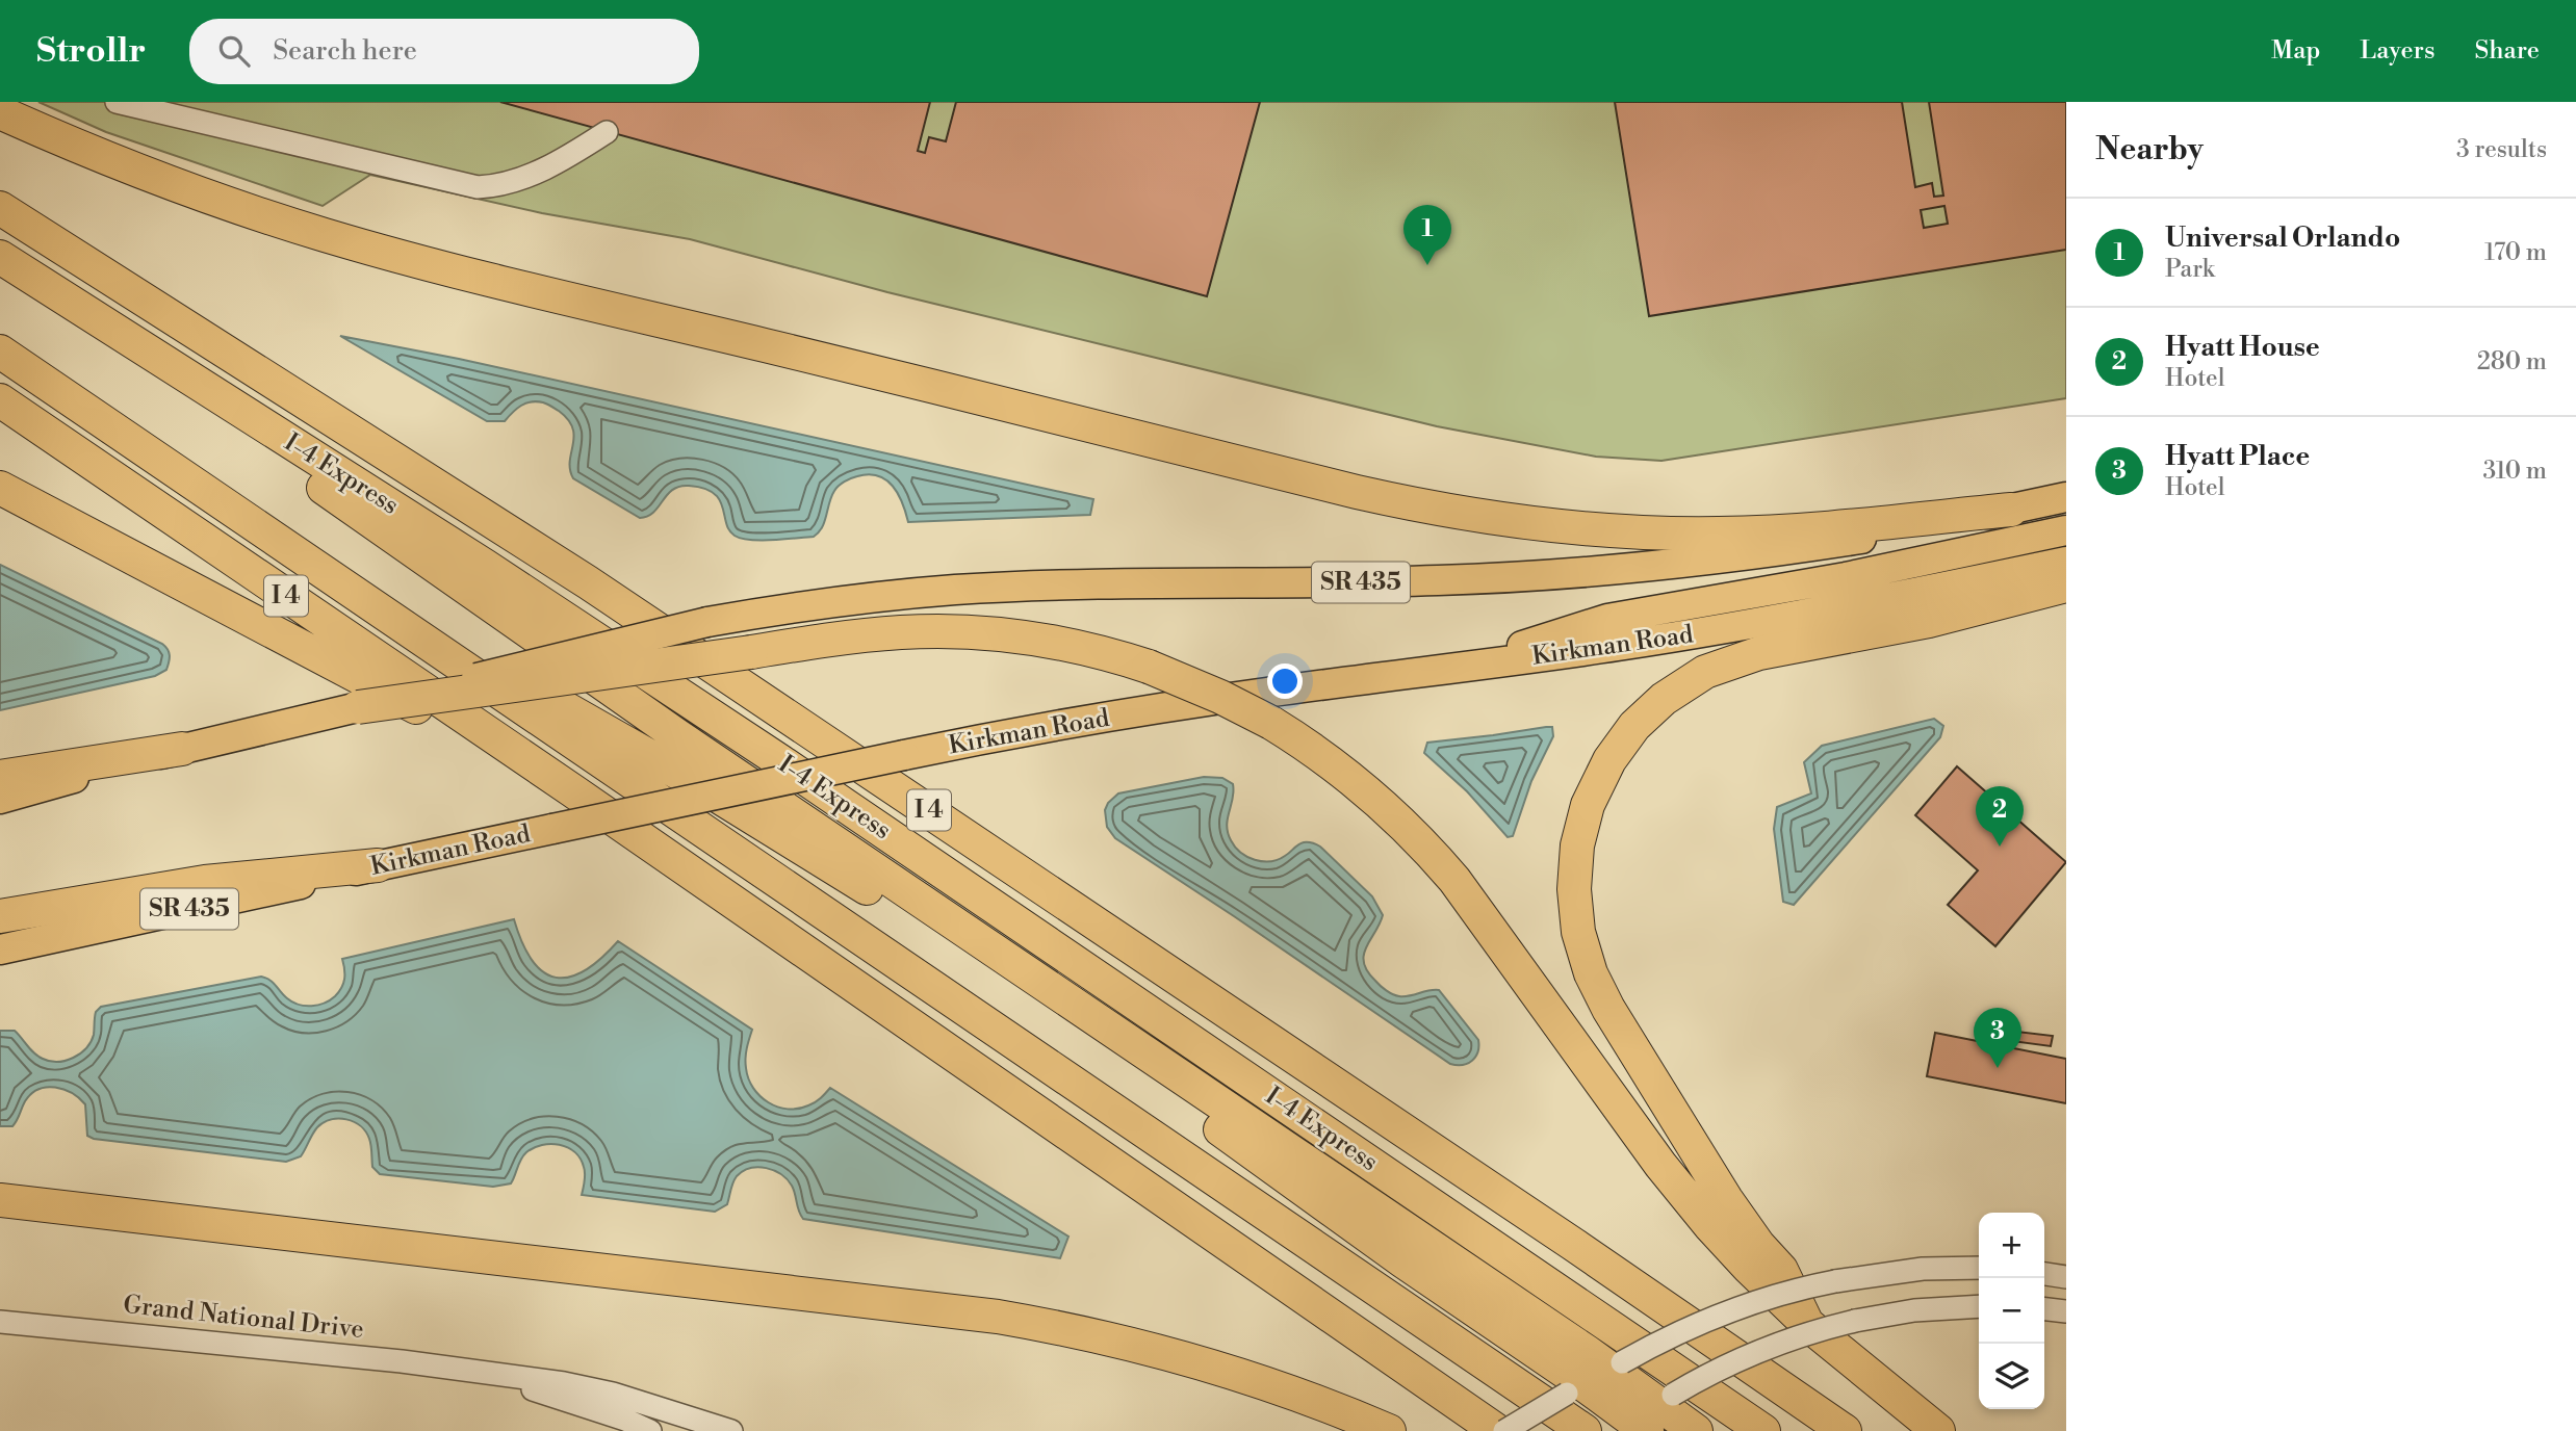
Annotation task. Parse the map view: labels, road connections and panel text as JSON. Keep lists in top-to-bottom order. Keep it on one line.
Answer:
{"streets":{"highway":["I-4 Express","I 4"],"main road":["SR 435","Kirkman Road"],"street":["Grand National Drive"]},"page":{"header":"Strollr","search":"Search here","nav":["Map","Layers","Share"],"heading":["Nearby","3 results"],"list":[{"mark":"1","name":"Universal Orlando","note":"Park","value":"170 m"},{"mark":"2","name":"Hyatt House","note":"Hotel","value":"280 m"},{"mark":"3","name":"Hyatt Place","note":"Hotel","value":"310 m"}],"pins":["1","2","3"],"map_buttons":["+","−"]}}
